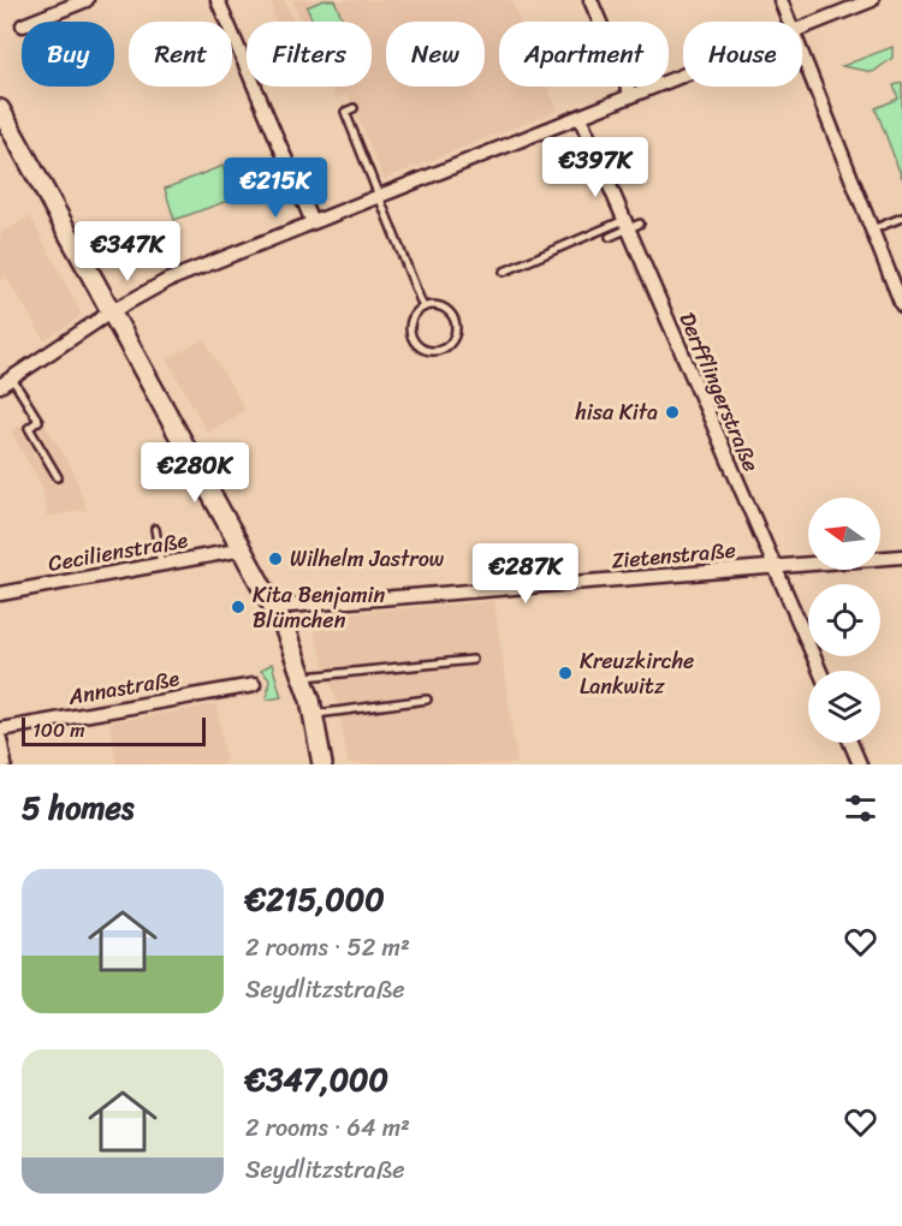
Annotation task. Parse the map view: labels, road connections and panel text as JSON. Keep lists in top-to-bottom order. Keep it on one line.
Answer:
{"streets":{"street":["Derfflingerstraße","Cecilienstraße","Zietenstraße","Annastraße"]},"crossings":[["Derfflingerstraße","Zietenstraße"]],"places":["hisa Kita","Wilhelm Jastrow","Kita Benjamin Blümchen","Kreuzkirche Lankwitz"],"scale_bar":"100 m","north":"left","page":{"chip":["Buy","Rent","Filters","New","Apartment","House"],"price":["€397K","€215K","€347K","€280K","€287K"],"scale":"100 m","heading":"5 homes","list":[{"name":"€215,000","note":"2 rooms · 52 m² · Seydlitzstraße"},{"name":"€347,000","note":"2 rooms · 64 m² · Seydlitzstraße"}]}}
